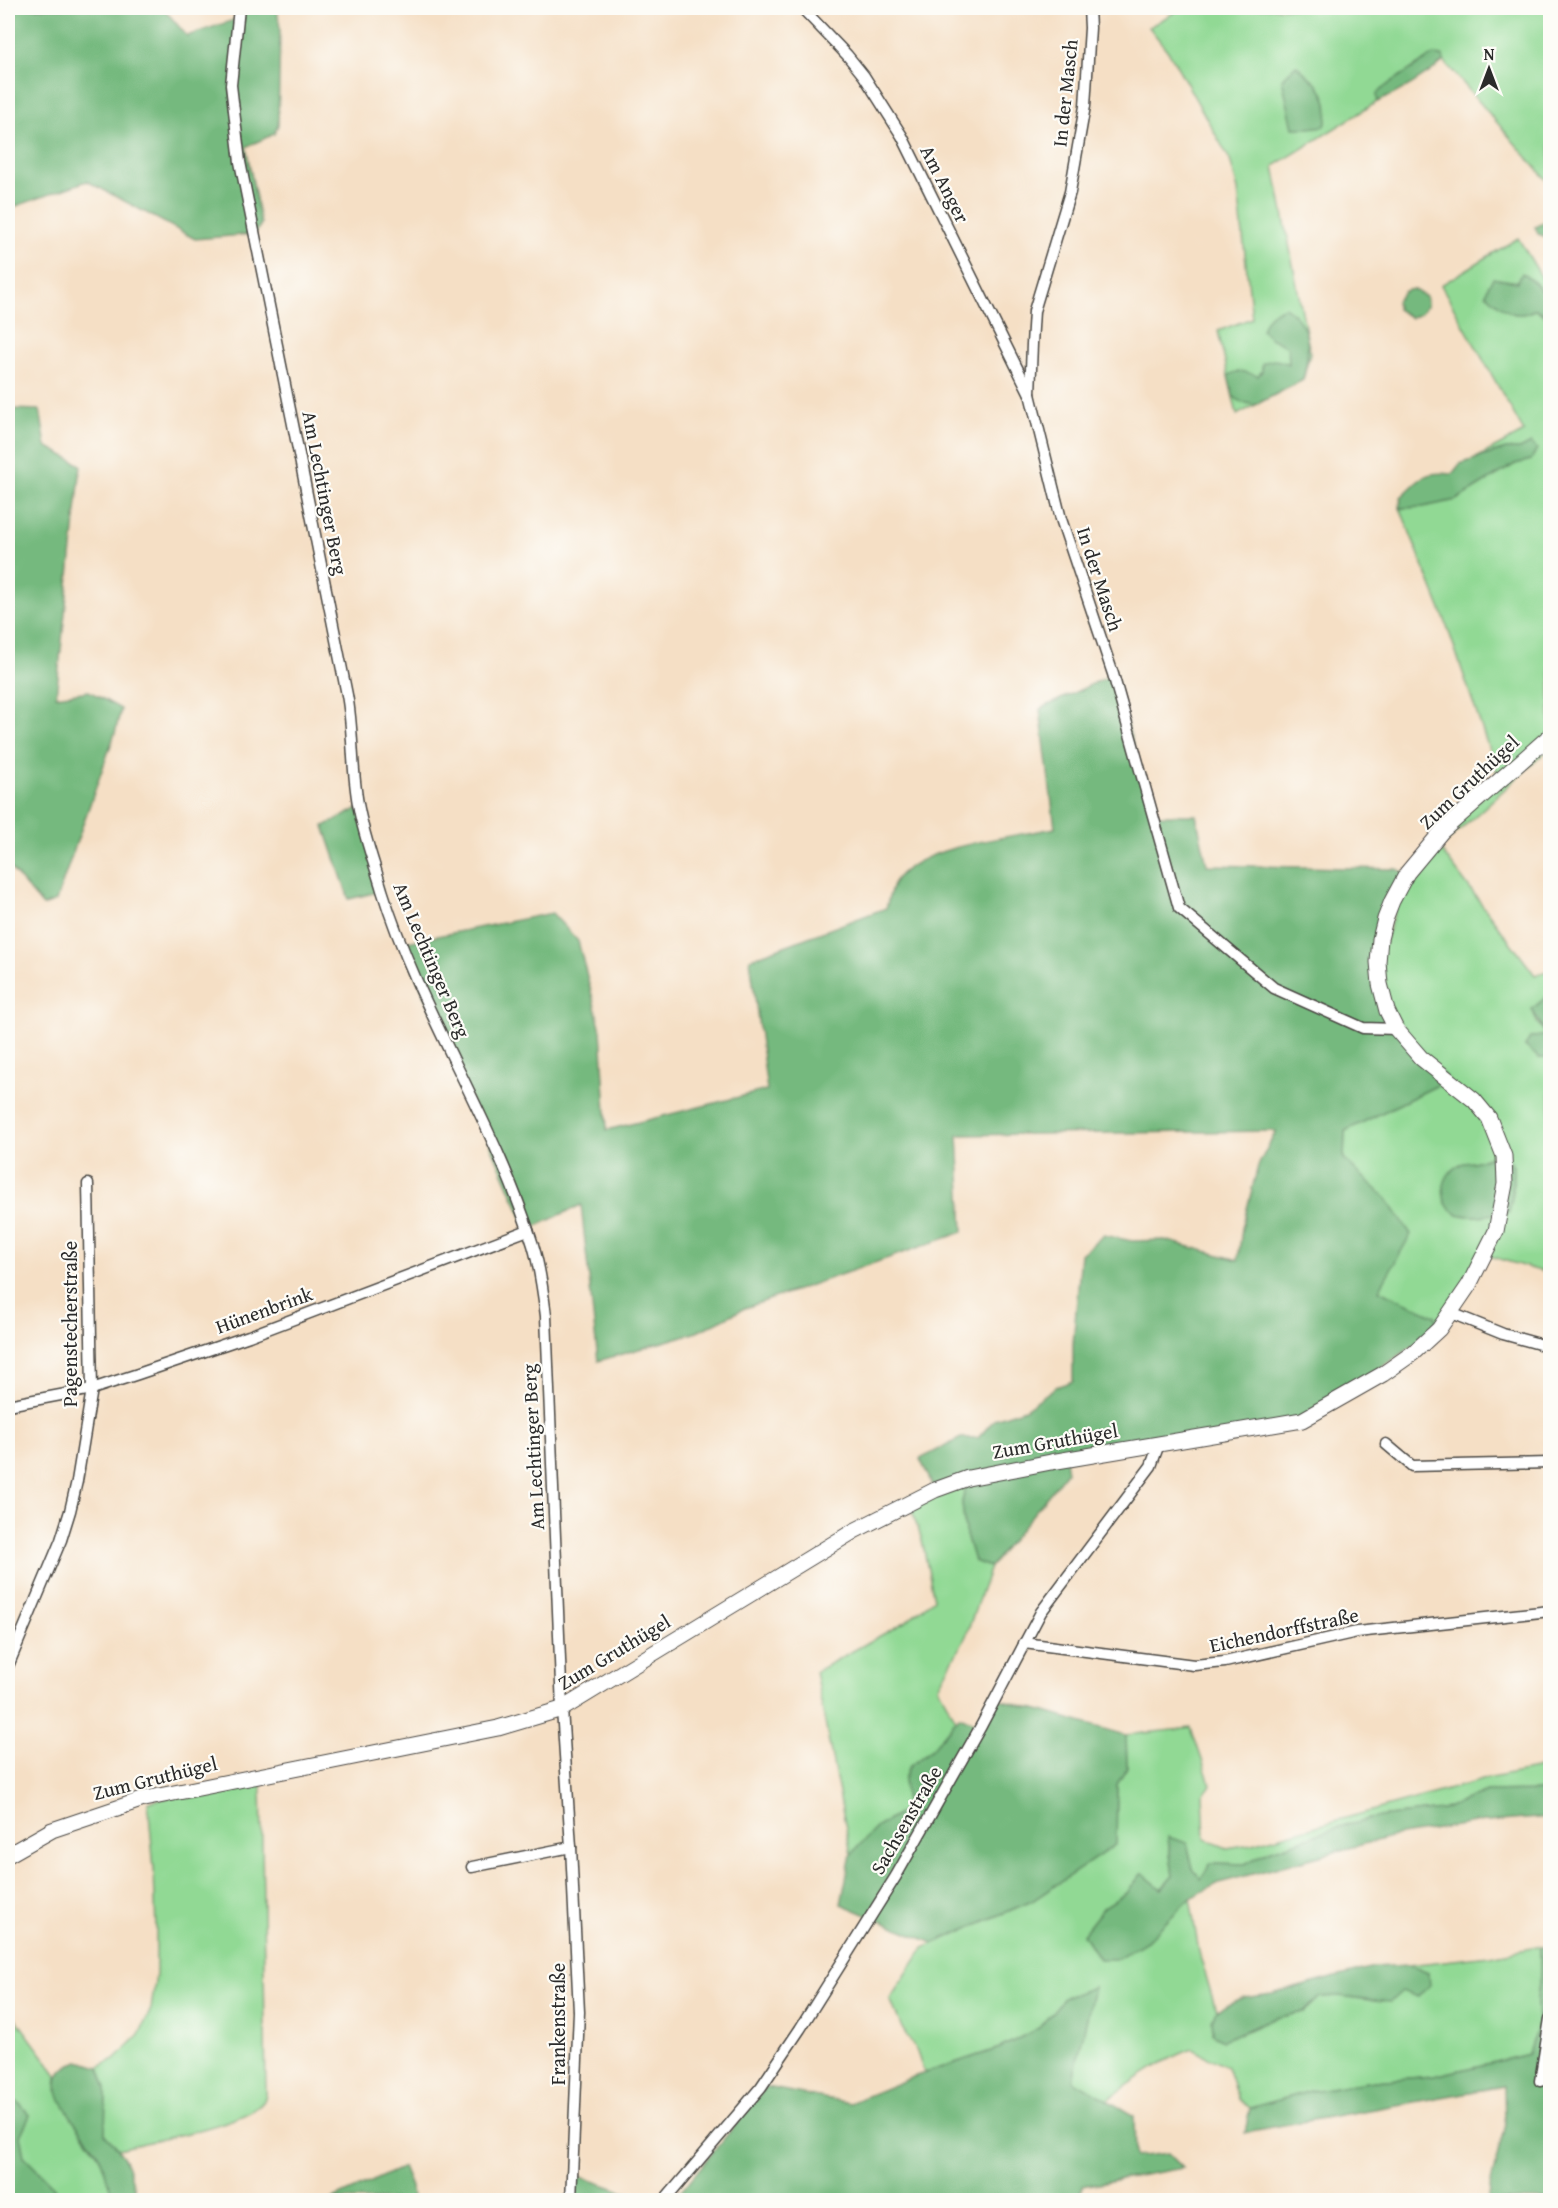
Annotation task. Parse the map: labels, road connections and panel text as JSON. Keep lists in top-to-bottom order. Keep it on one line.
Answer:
{"streets":{"street":["In der Masch","Am Anger","Am Lechtinger Berg","Zum Gruthügel","Hünenbrink","Pagenstecherstraße","Eichendorffstraße","Sachsenstraße","Frankenstraße"]},"crossings":[["In der Masch","Am Anger"],["In der Masch","Zum Gruthügel"],["Am Lechtinger Berg","Zum Gruthügel"],["Am Lechtinger Berg","Hünenbrink"],["Am Lechtinger Berg","Frankenstraße"],["Zum Gruthügel","Sachsenstraße"],["Zum Gruthügel","Frankenstraße"],["Hünenbrink","Pagenstecherstraße"],["Eichendorffstraße","Sachsenstraße"]],"north":"top"}
